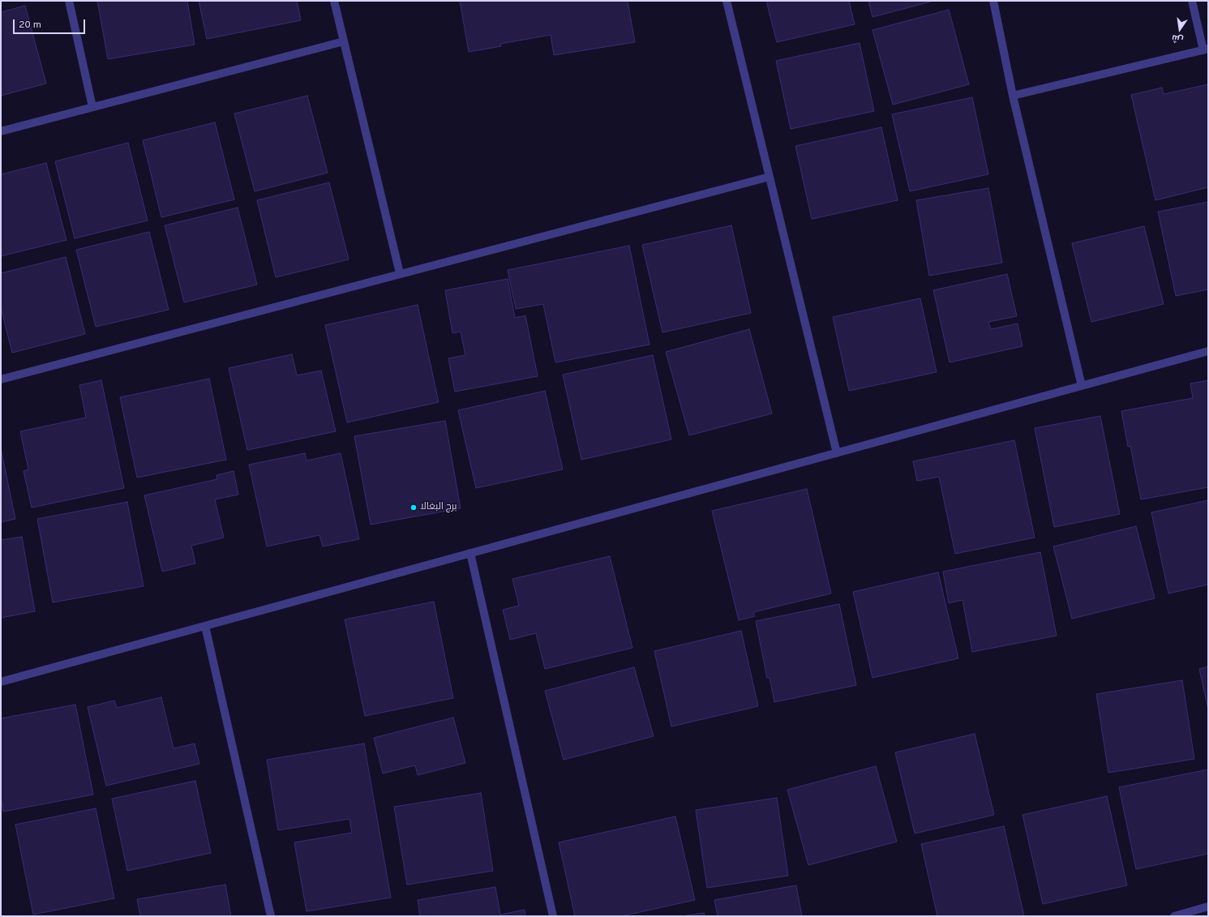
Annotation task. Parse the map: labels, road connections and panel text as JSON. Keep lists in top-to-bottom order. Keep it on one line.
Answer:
{"places":["برج البغالا"],"scale_bar":"20 m","north":"bottom"}
